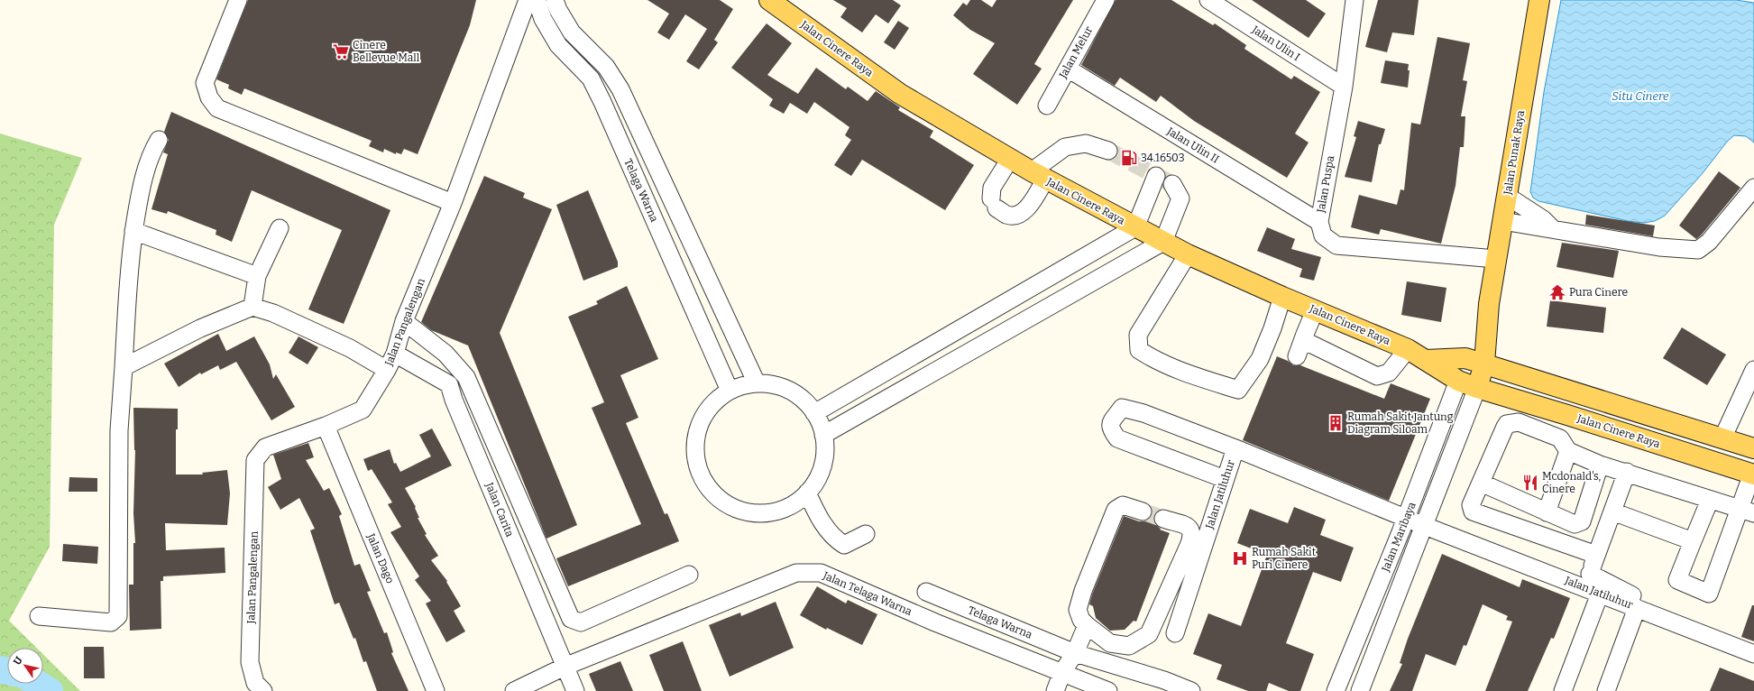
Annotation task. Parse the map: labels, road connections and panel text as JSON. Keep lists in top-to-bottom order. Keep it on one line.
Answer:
{"streets":{"main road":["Jalan Cinere Raya","Jalan Punak Raya"],"street":["Jalan Ulin I","Jalan Melur","Jalan Ulin II","Jalan Puspa","Telaga Warna","Jalan Pangalengan","Jalan Jatiluhur","Jalan Carita","Jalan Maribaya","Jalan Dago","Jalan Telaga Warna"]},"crossings":[["Jalan Ulin I","Jalan Puspa"],["Jalan Cinere Raya","Jalan Punak Raya"],["Jalan Cinere Raya","Jalan Maribaya"],["Jalan Melur","Jalan Ulin II"],["Jalan Ulin II","Jalan Puspa"],["Jalan Punak Raya","Jalan Puspa"],["Jalan Punak Raya","Jalan Maribaya"],["Jalan Pangalengan","Jalan Dago"],["Jalan Jatiluhur","Jalan Maribaya"],["Jalan Carita","Jalan Telaga Warna"]],"water":["Situ Cinere"],"places":{"supermarket":["Cinere Bellevue Mall"],"fuel station":["34.16503"],"temple":["Pura Cinere"],"building":["Rumah Sakit Jantung Diagram Siloam"],"restaurant":["Mcdonald's, Cinere"],"hospital":["Rumah Sakit Puri Cinere"]},"north":"top left"}
